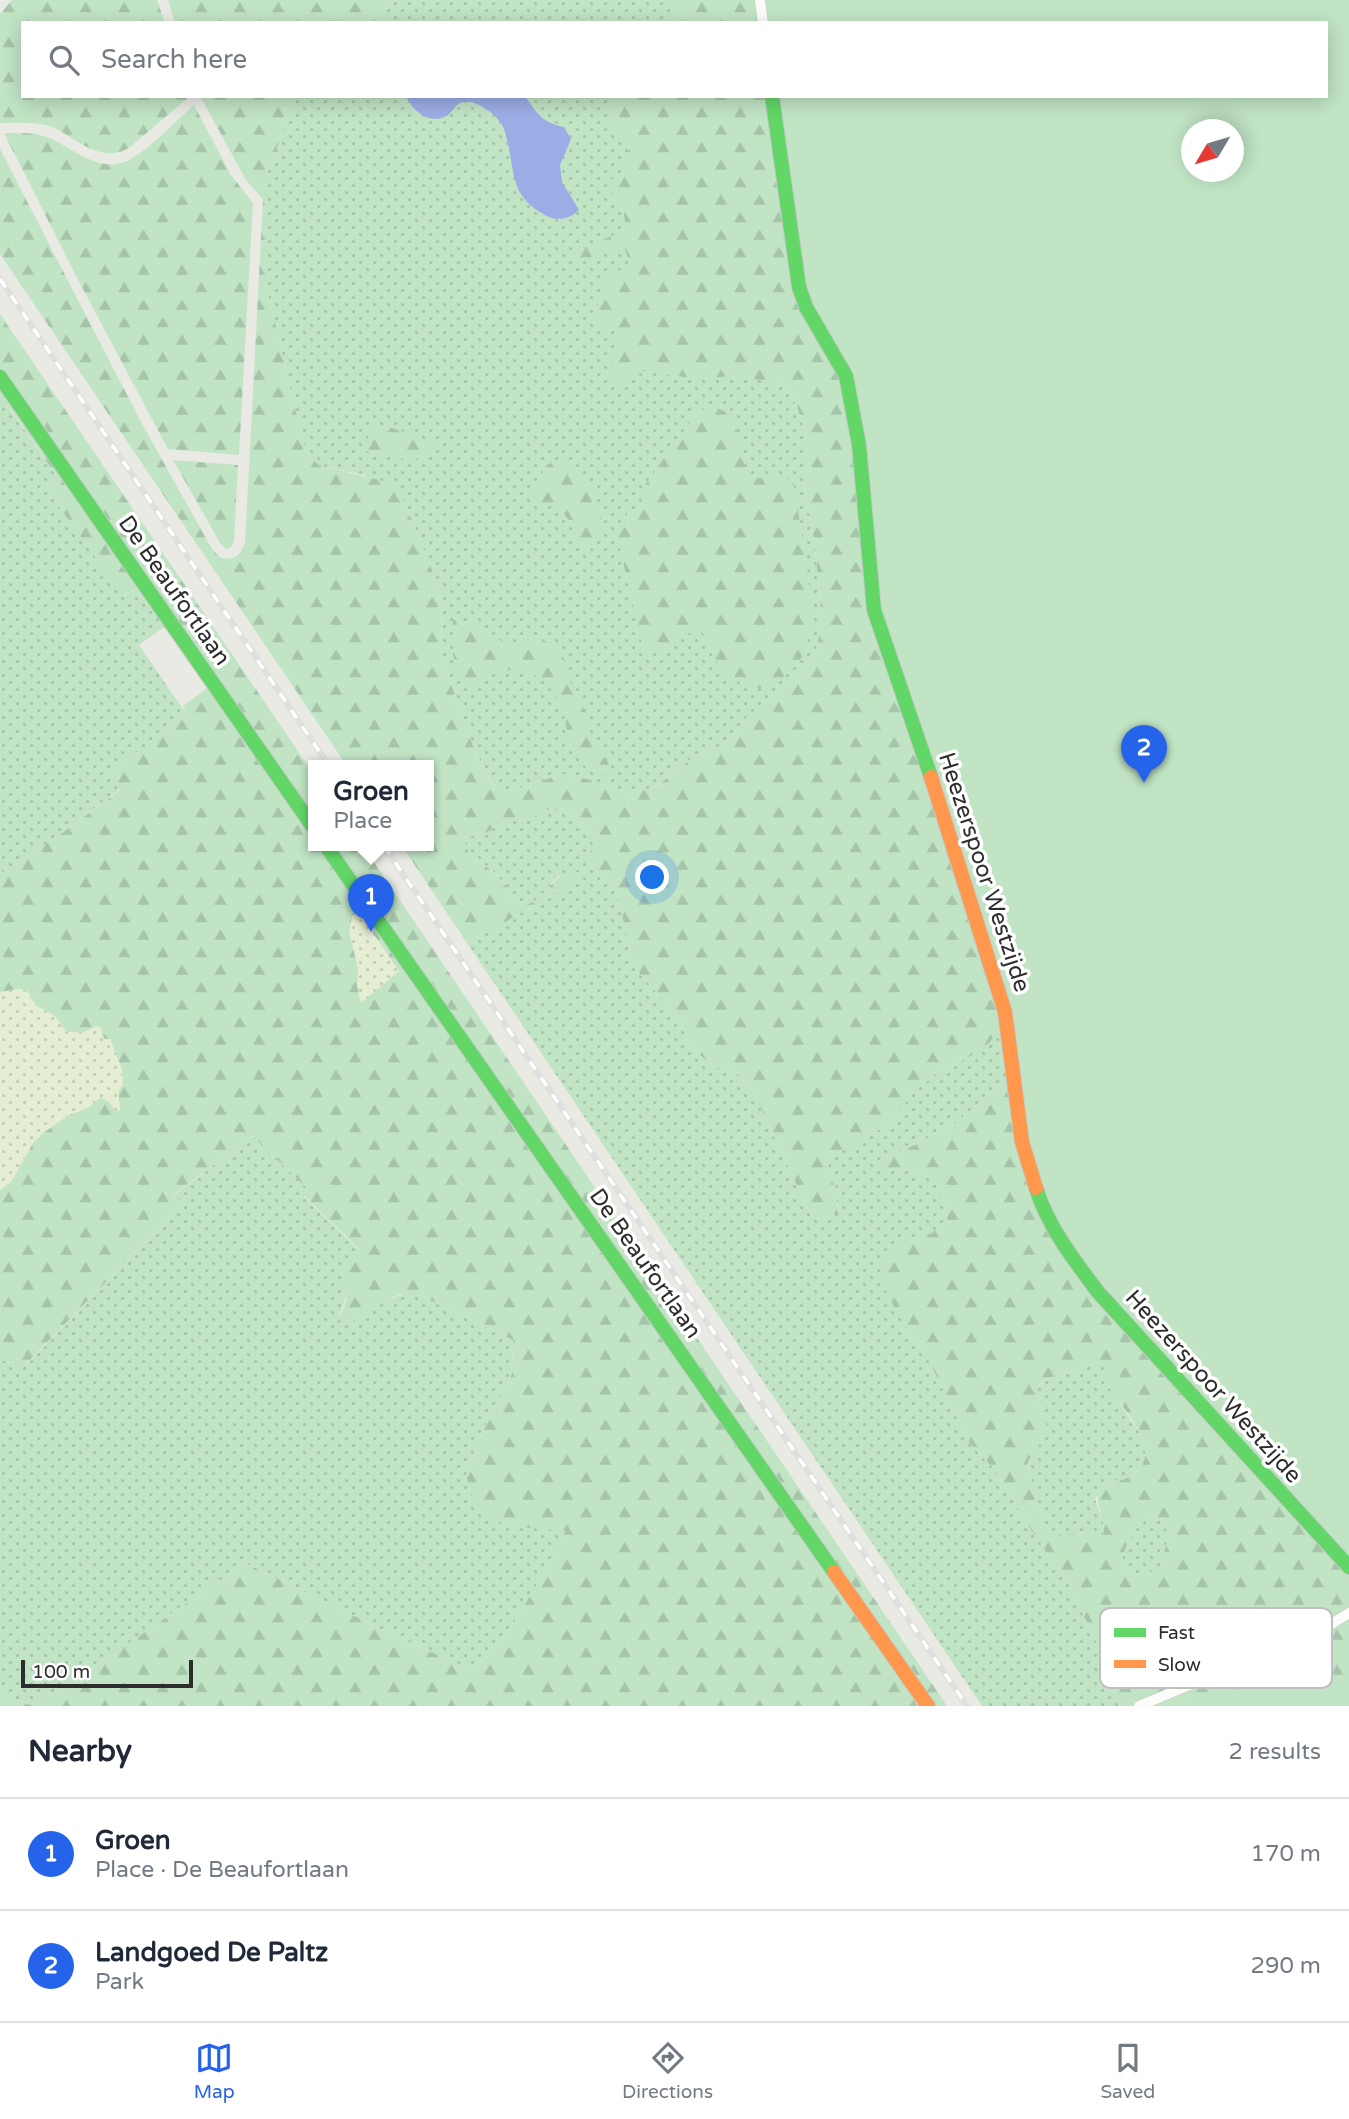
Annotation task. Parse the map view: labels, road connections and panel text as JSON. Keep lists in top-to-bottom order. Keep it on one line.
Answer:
{"streets":{"street":["De Beaufortlaan","Heezerspoor Westzijde"]},"legend":["Fast","Slow"],"scale_bar":"100 m","north":"bottom left","page":{"search":"Search here","pins":["2","1"],"popup":["Groen","Place"],"scale":"100 m","heading":["Nearby","2 results"],"list":[{"mark":"1","name":"Groen","note":"Place · De Beaufortlaan","value":"170 m"},{"mark":"2","name":"Landgoed De Paltz","note":"Park","value":"290 m"}],"nav":["Map","Directions","Saved"]}}
